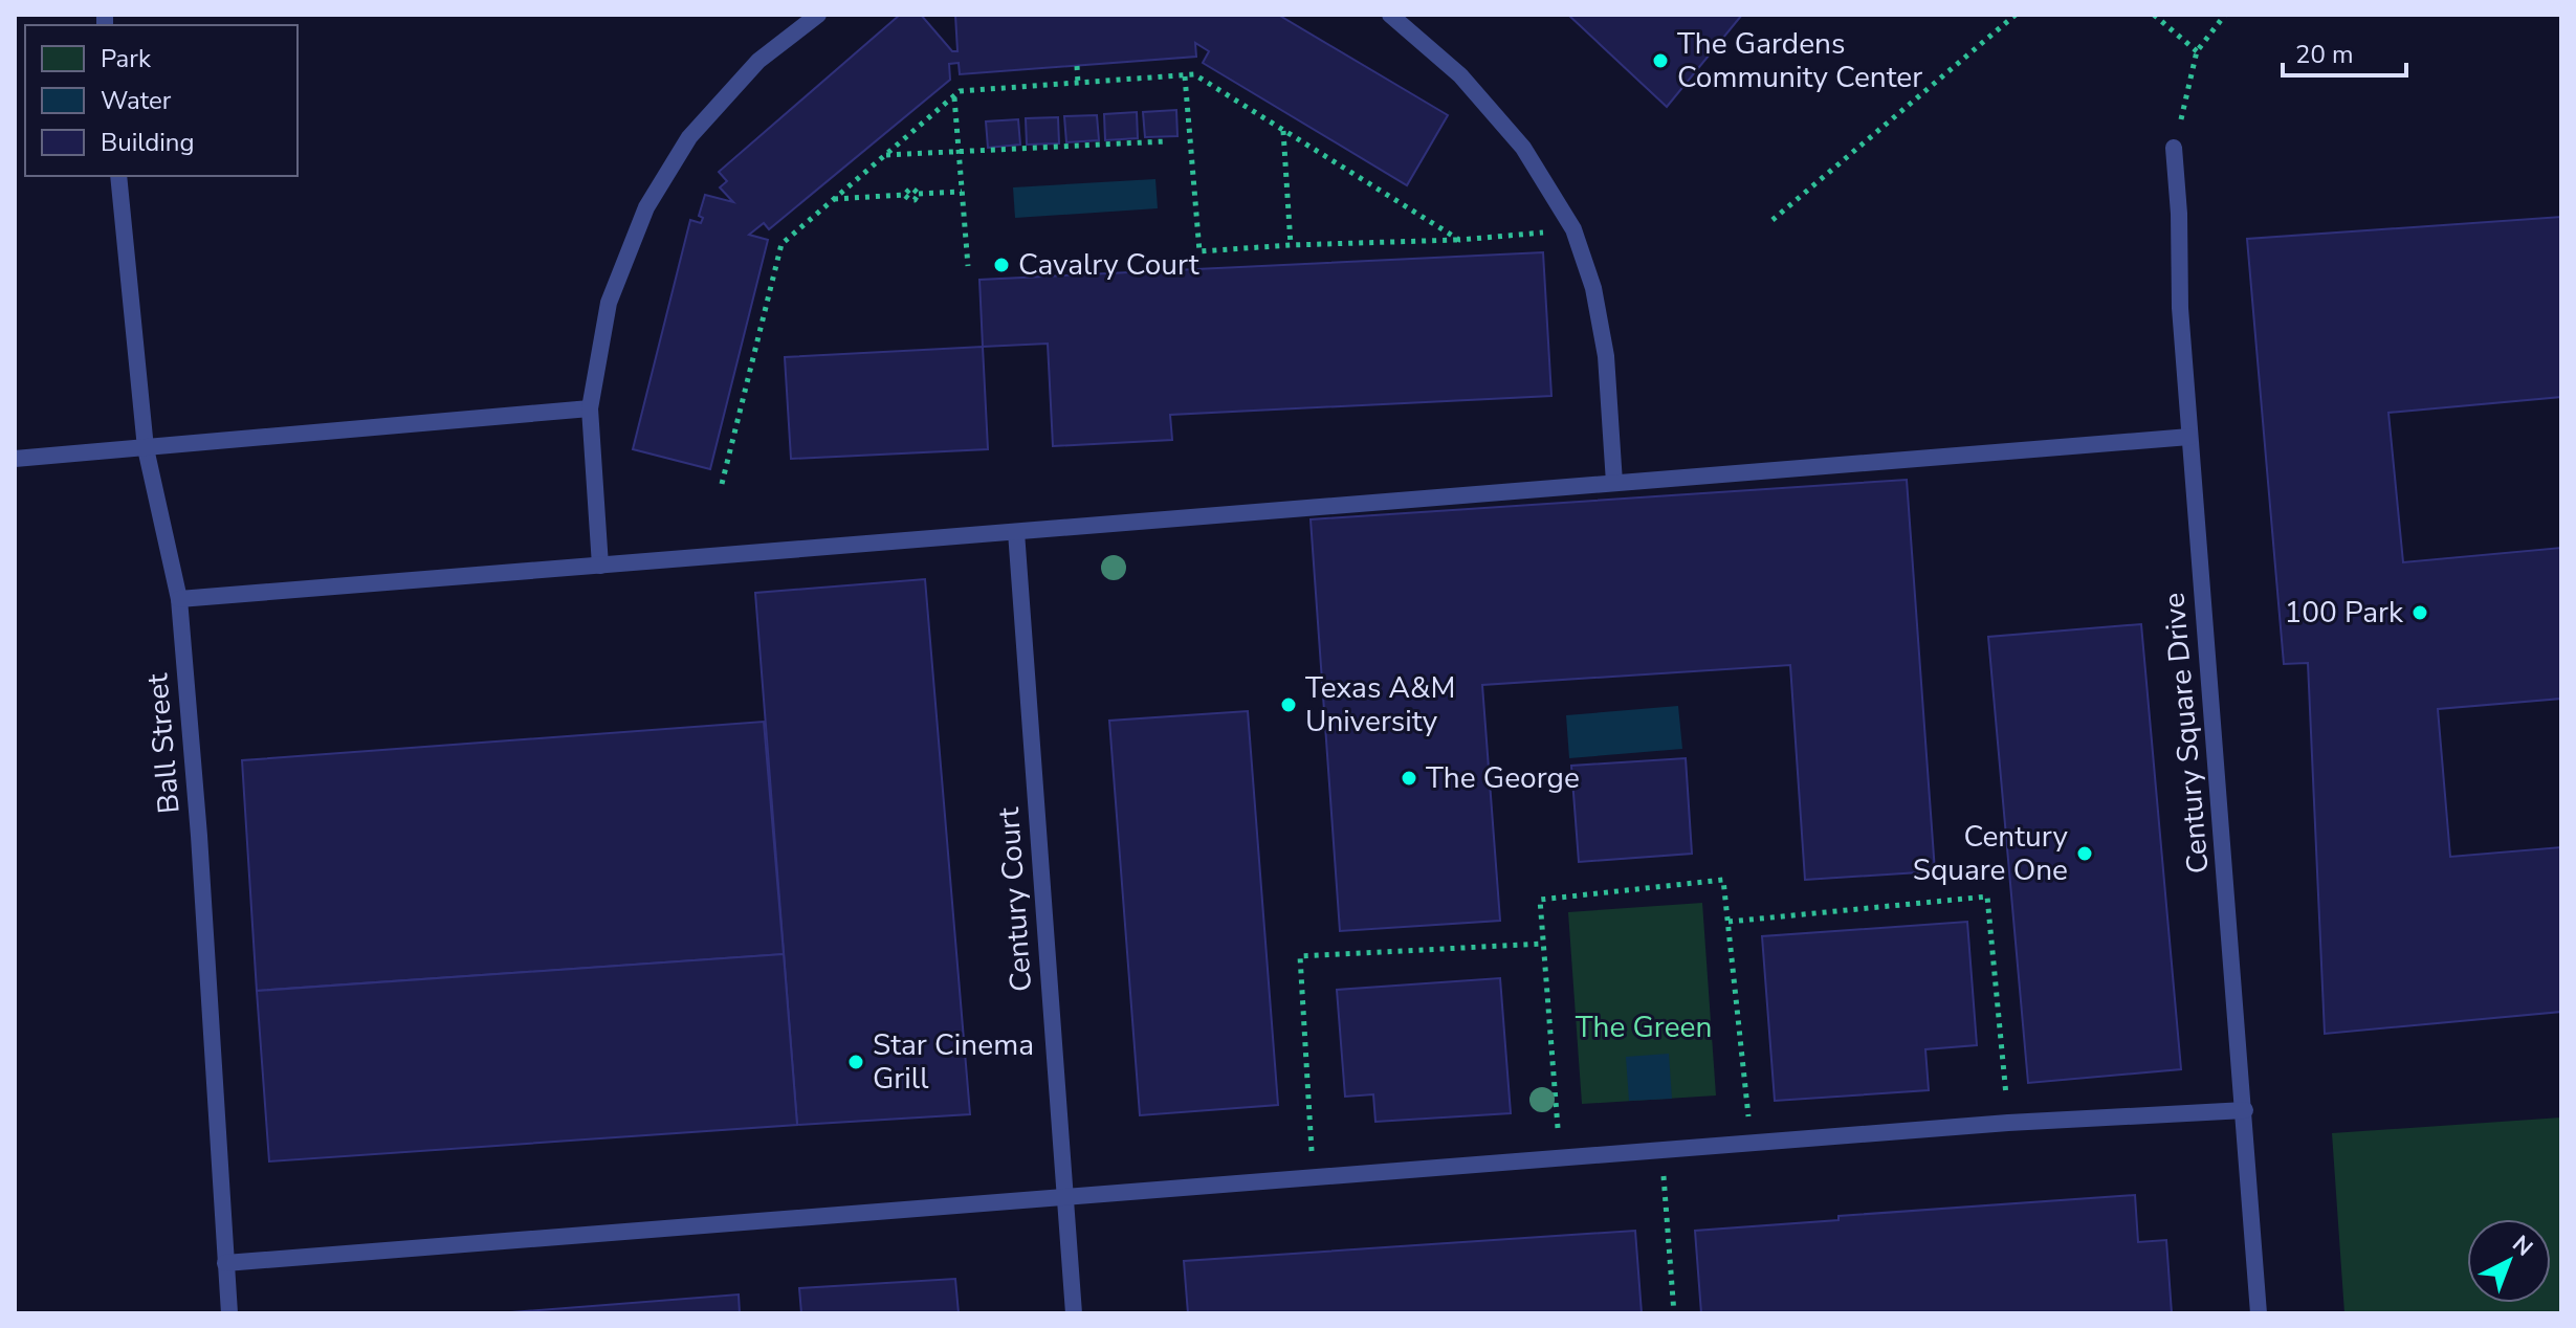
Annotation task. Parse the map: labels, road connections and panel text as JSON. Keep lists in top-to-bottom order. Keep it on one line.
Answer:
{"streets":{"lane":["Century Square Drive","Ball Street","Century Court"]},"parks":["The Green"],"places":["The Gardens Community Center","Cavalry Court","100 Park","Texas A&M University","The George","Century Square One","Star Cinema Grill"],"legend":["Park","Water","Building"],"scale_bar":"20 m","north":"top right"}
